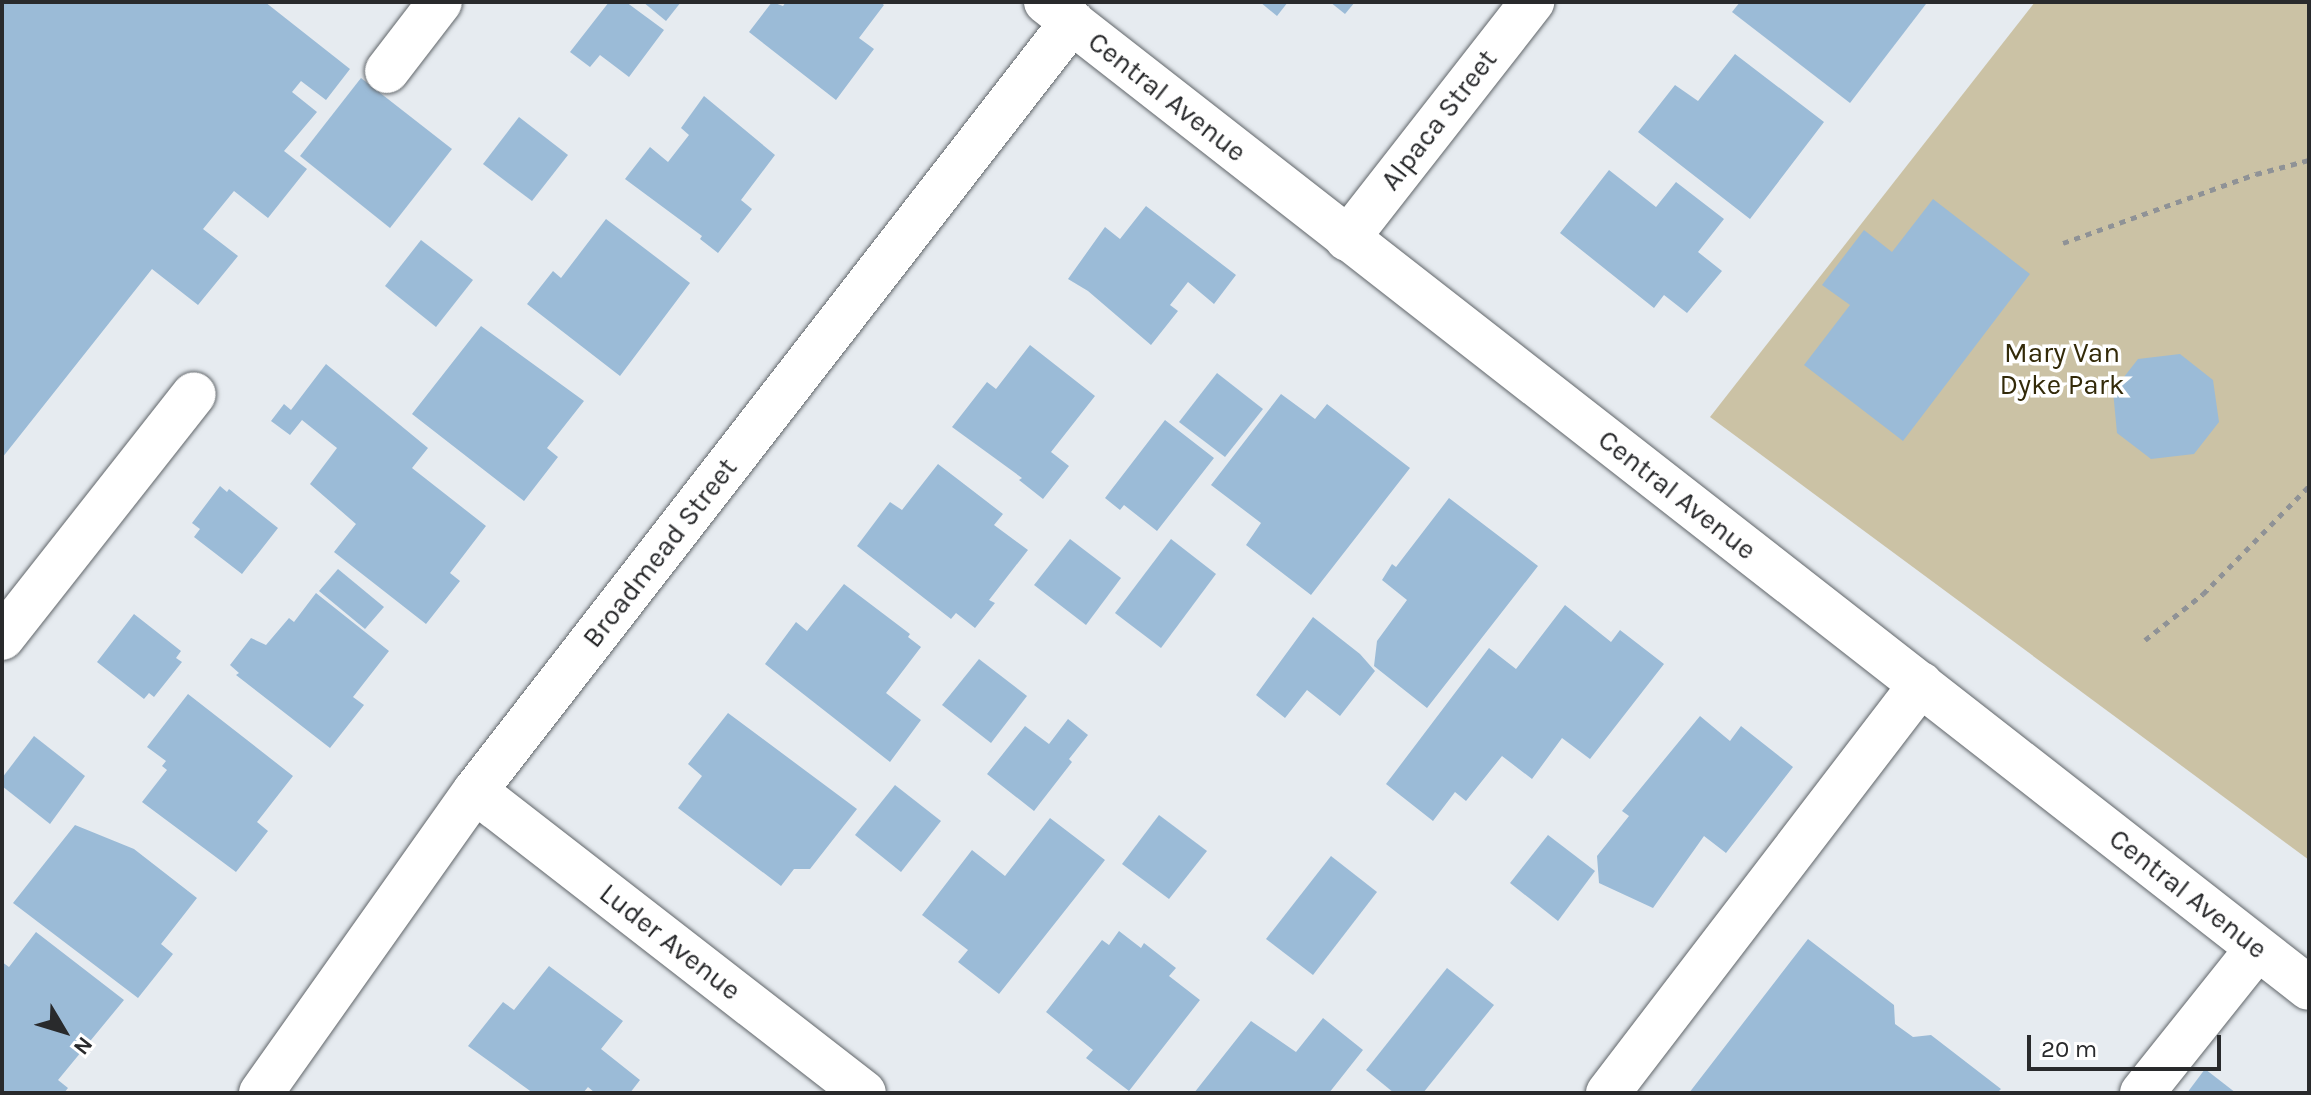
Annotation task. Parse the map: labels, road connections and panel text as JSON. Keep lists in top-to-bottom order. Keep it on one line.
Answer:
{"streets":{"street":["Central Avenue","Alpaca Street","Broadmead Street","Luder Avenue"]},"crossings":[["Central Avenue","Alpaca Street"],["Central Avenue","Broadmead Street"],["Broadmead Street","Luder Avenue"]],"parks":["Mary Van Dyke Park"],"scale_bar":"20 m","north":"bottom right"}
